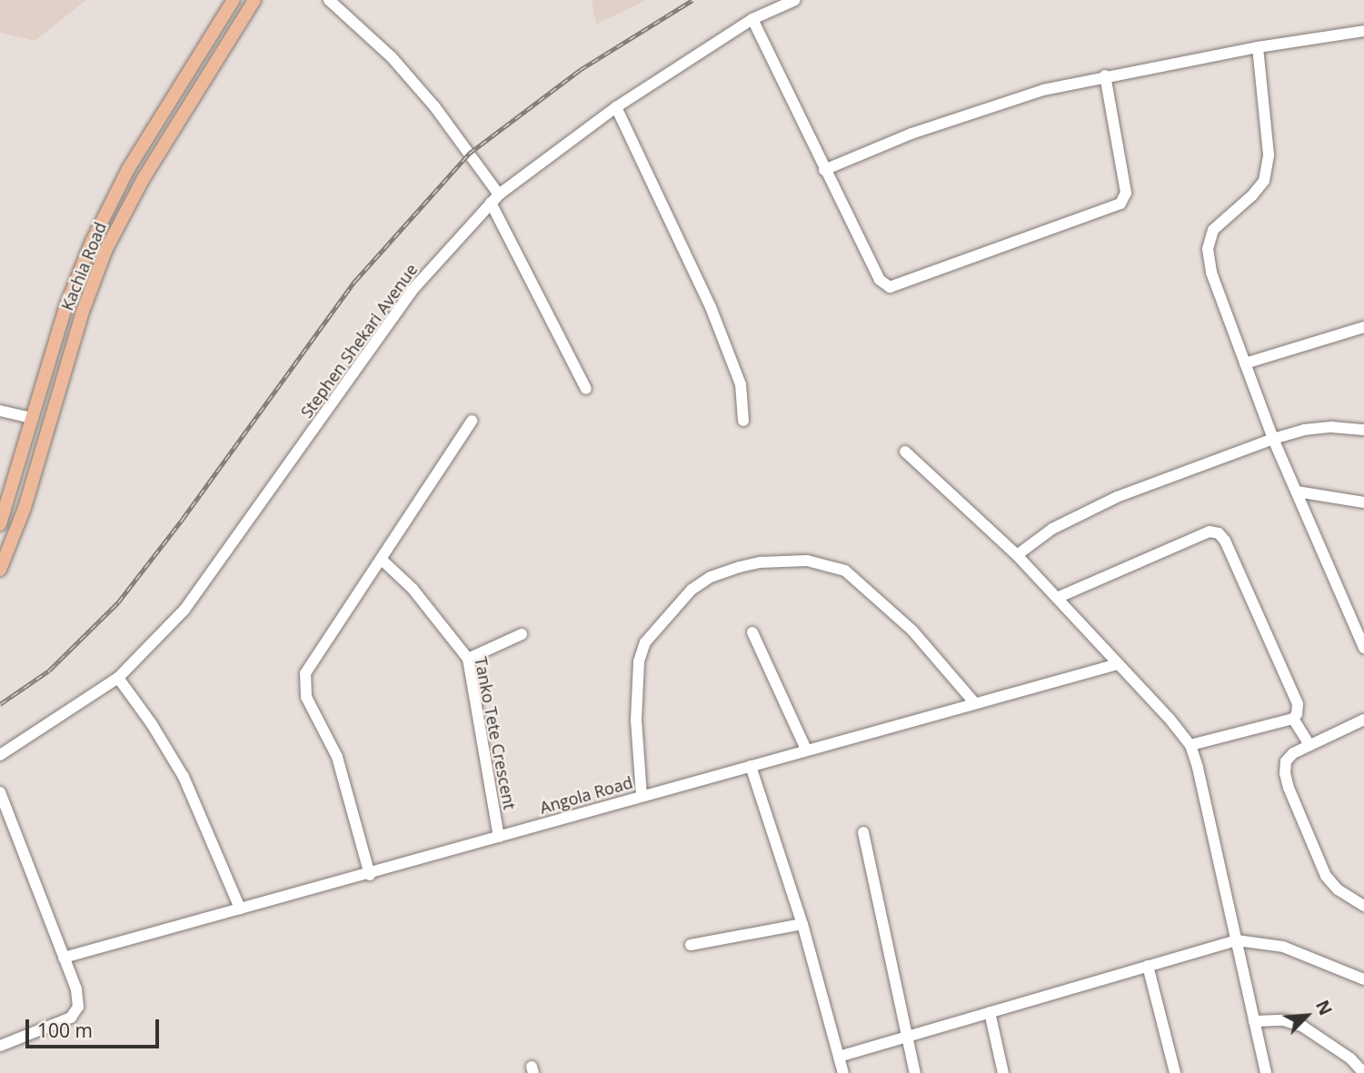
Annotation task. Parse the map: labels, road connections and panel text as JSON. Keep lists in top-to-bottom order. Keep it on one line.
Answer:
{"streets":{"main road":["Kachia Road"],"street":["Stephen Shekari Avenue","Tanko Tete Crescent","Angola Road"]},"crossings":[["Tanko Tete Crescent","Angola Road"]],"scale_bar":"100 m","north":"top right"}
